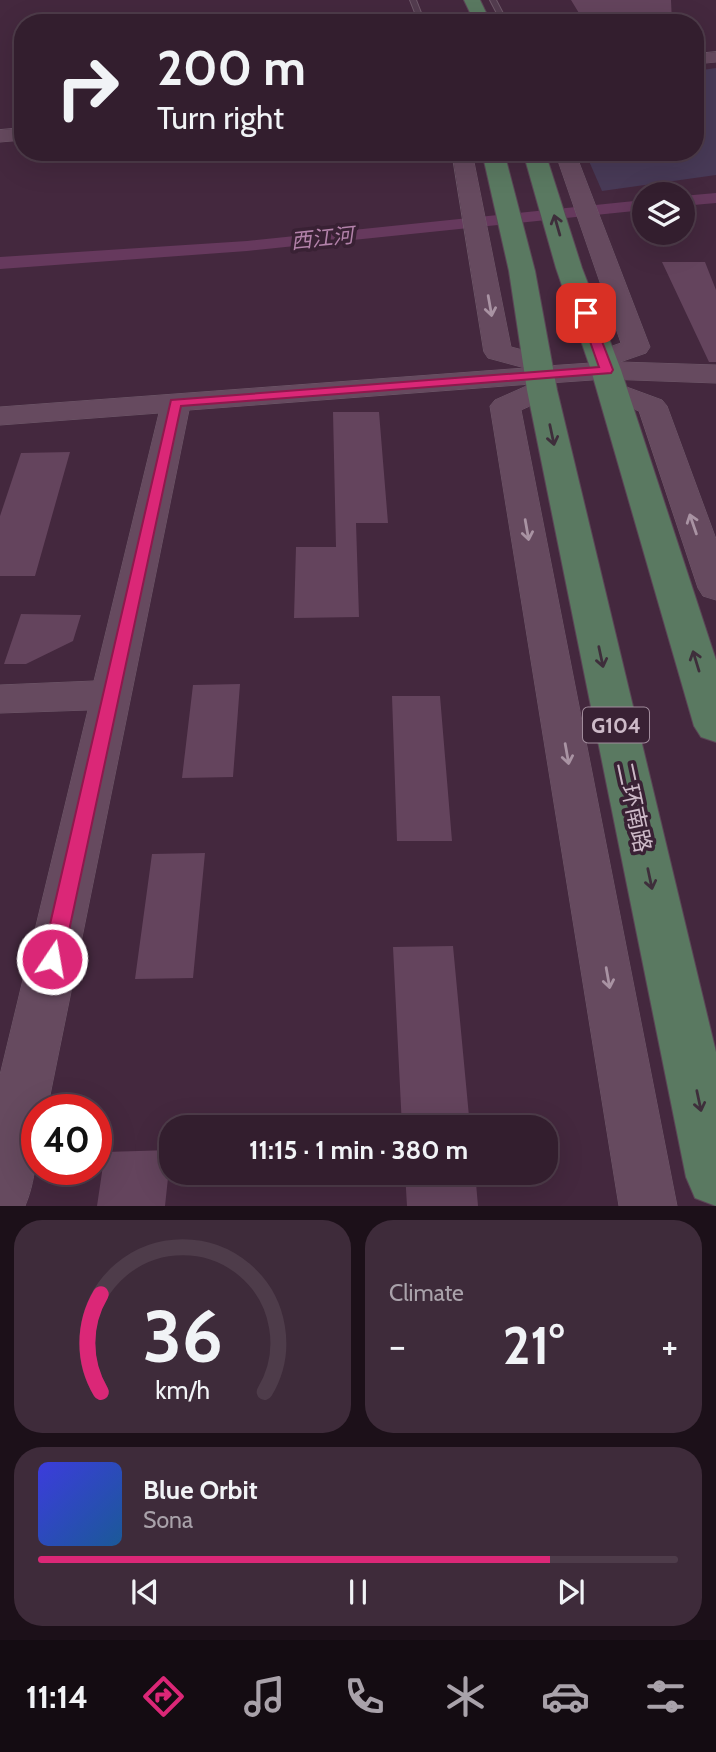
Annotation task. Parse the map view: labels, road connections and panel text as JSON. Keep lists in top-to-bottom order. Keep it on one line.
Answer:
{"streets":{"highway":["G104","二环南路"]},"water":["西江河"],"page":{"turn":["200 m","Turn right"],"limit":"40","trip":"11:15 · 1 min · 380 m","tile":"Climate","heat":["−","21°","+"],"song":["Blue Orbit","Sona"],"tabs":"11:14","gauge":["36","km/h"]}}
